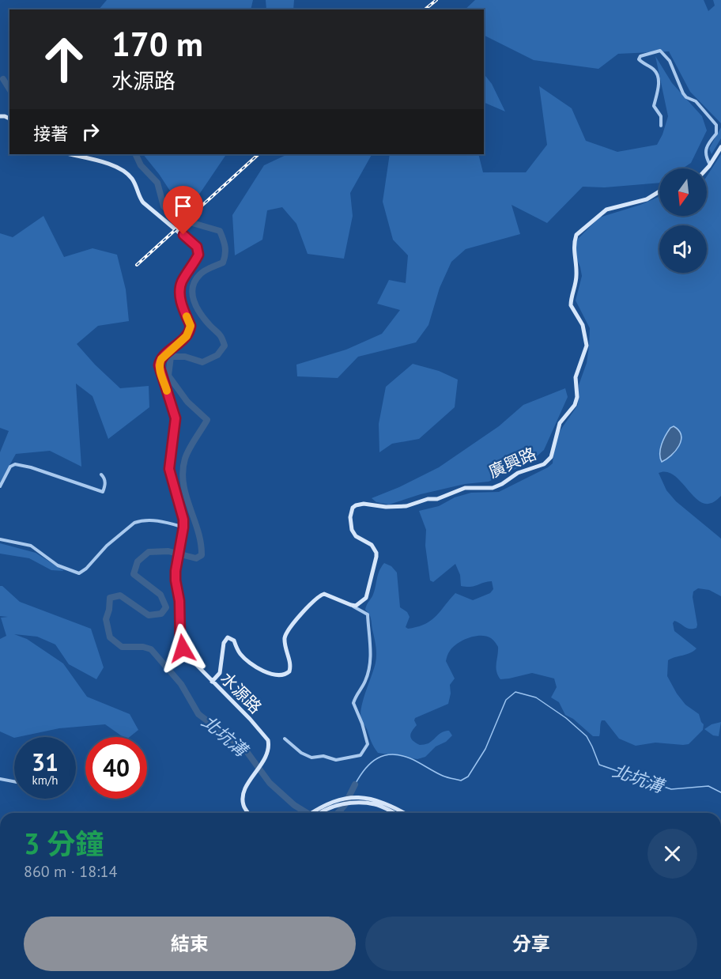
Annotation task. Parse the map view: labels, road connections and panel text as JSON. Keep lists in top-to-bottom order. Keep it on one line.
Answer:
{"streets":{"street":["廣興路","水源路"]},"water":["北坑溝"],"north":"bottom","page":{"turn":["170 m","水源路"],"then":"接著","speed":"31 km/h","limit":"40","heading":["3 分鐘","860 m · 18:14"],"buttons":["結束","分享"]}}
